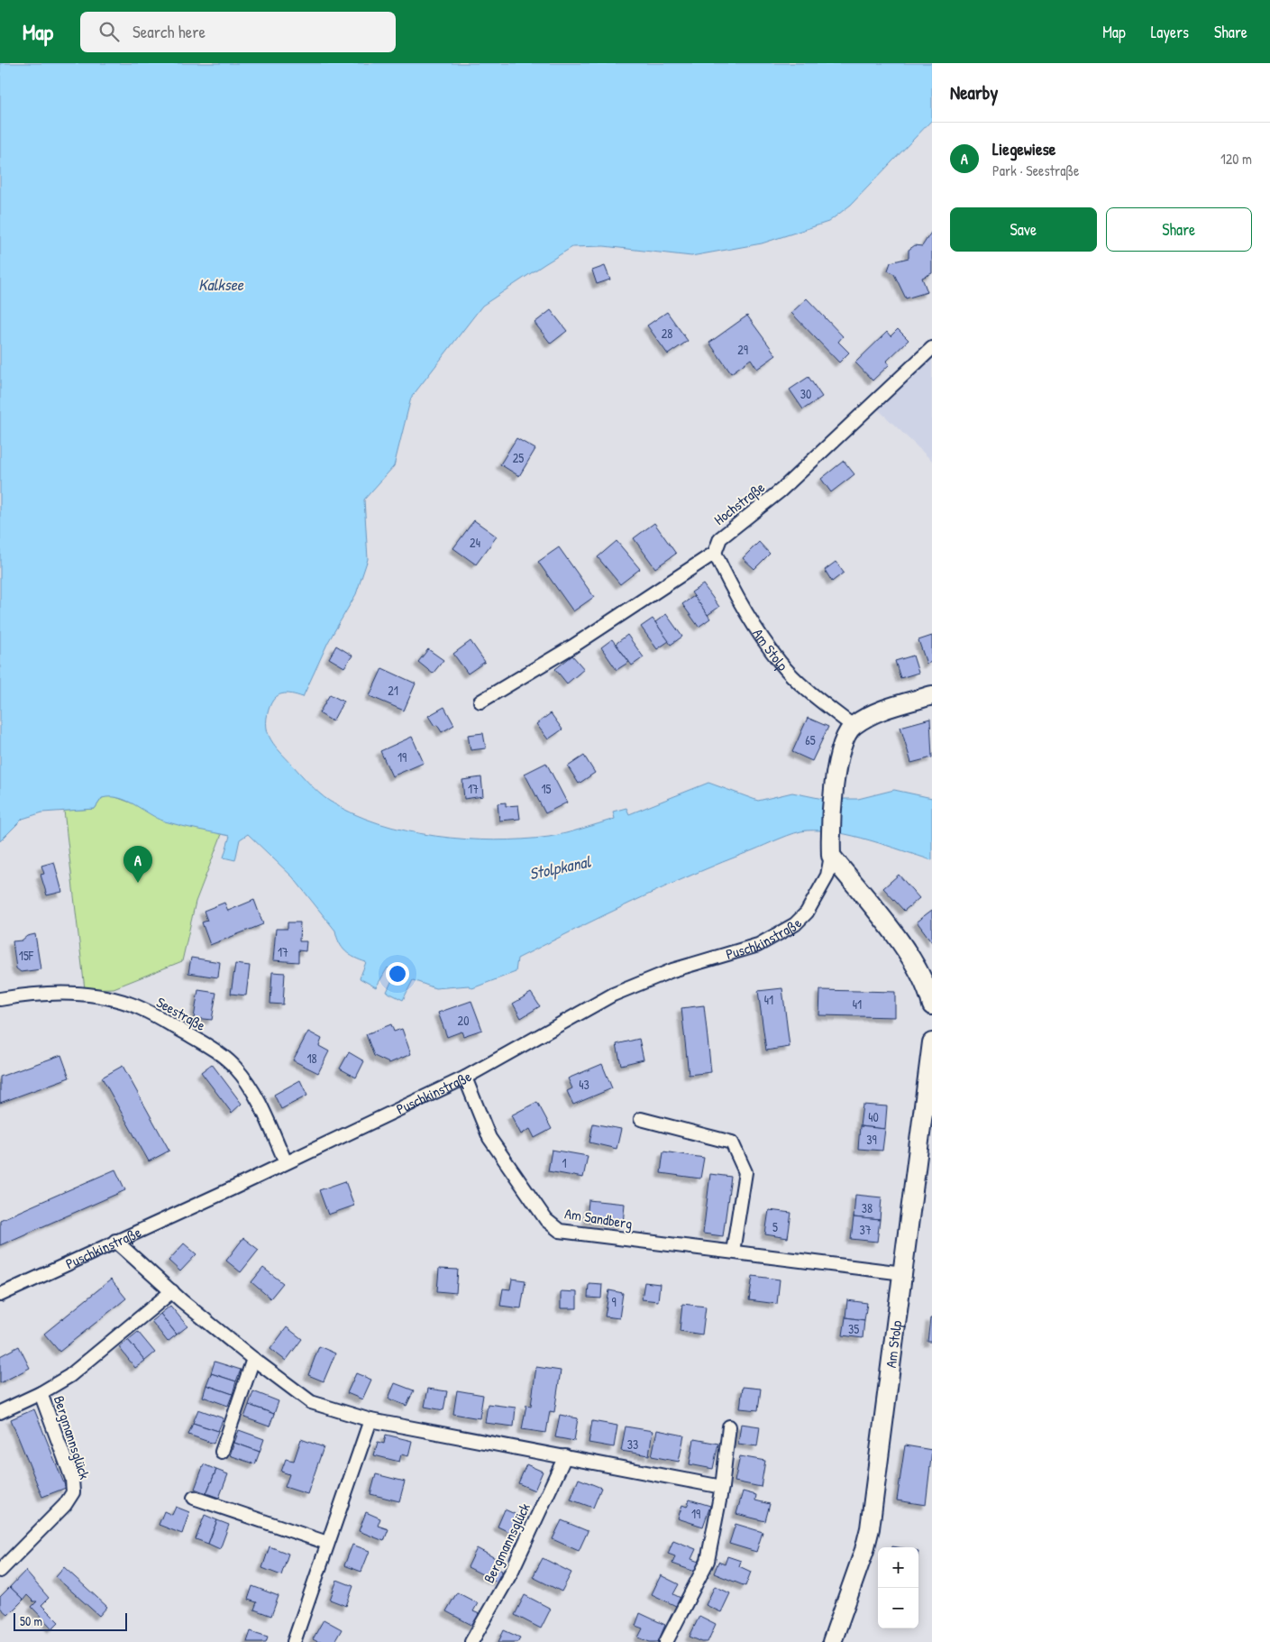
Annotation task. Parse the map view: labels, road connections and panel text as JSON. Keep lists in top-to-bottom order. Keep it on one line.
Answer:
{"streets":{"main road":["Am Stolp"],"street":["Hochstraße","Puschkinstraße","Seestraße","Am Sandberg","Bergmannsglück"]},"crossings":[["Hochstraße","Am Stolp"],["Am Stolp","Am Sandberg"],["Puschkinstraße","Seestraße"],["Puschkinstraße","Am Sandberg"]],"water":["Kalksee","Stolpkanal"],"house_numbers":["28","29","30","25","24","21","65","19","17","15","17","15F","41","41","20","18","43","40","39","1","38","5","37","9","35","33","19"],"scale_bar":"50 m","page":{"header":"Map","search":"Search here","nav":["Map","Layers","Share"],"heading":"Nearby","list":[{"mark":"A","name":"Liegewiese","note":"Park · Seestraße","value":"120 m"}],"buttons":["Save","Share"],"pins":"A","map_buttons":["+","−"],"scale":"50 m"}}
